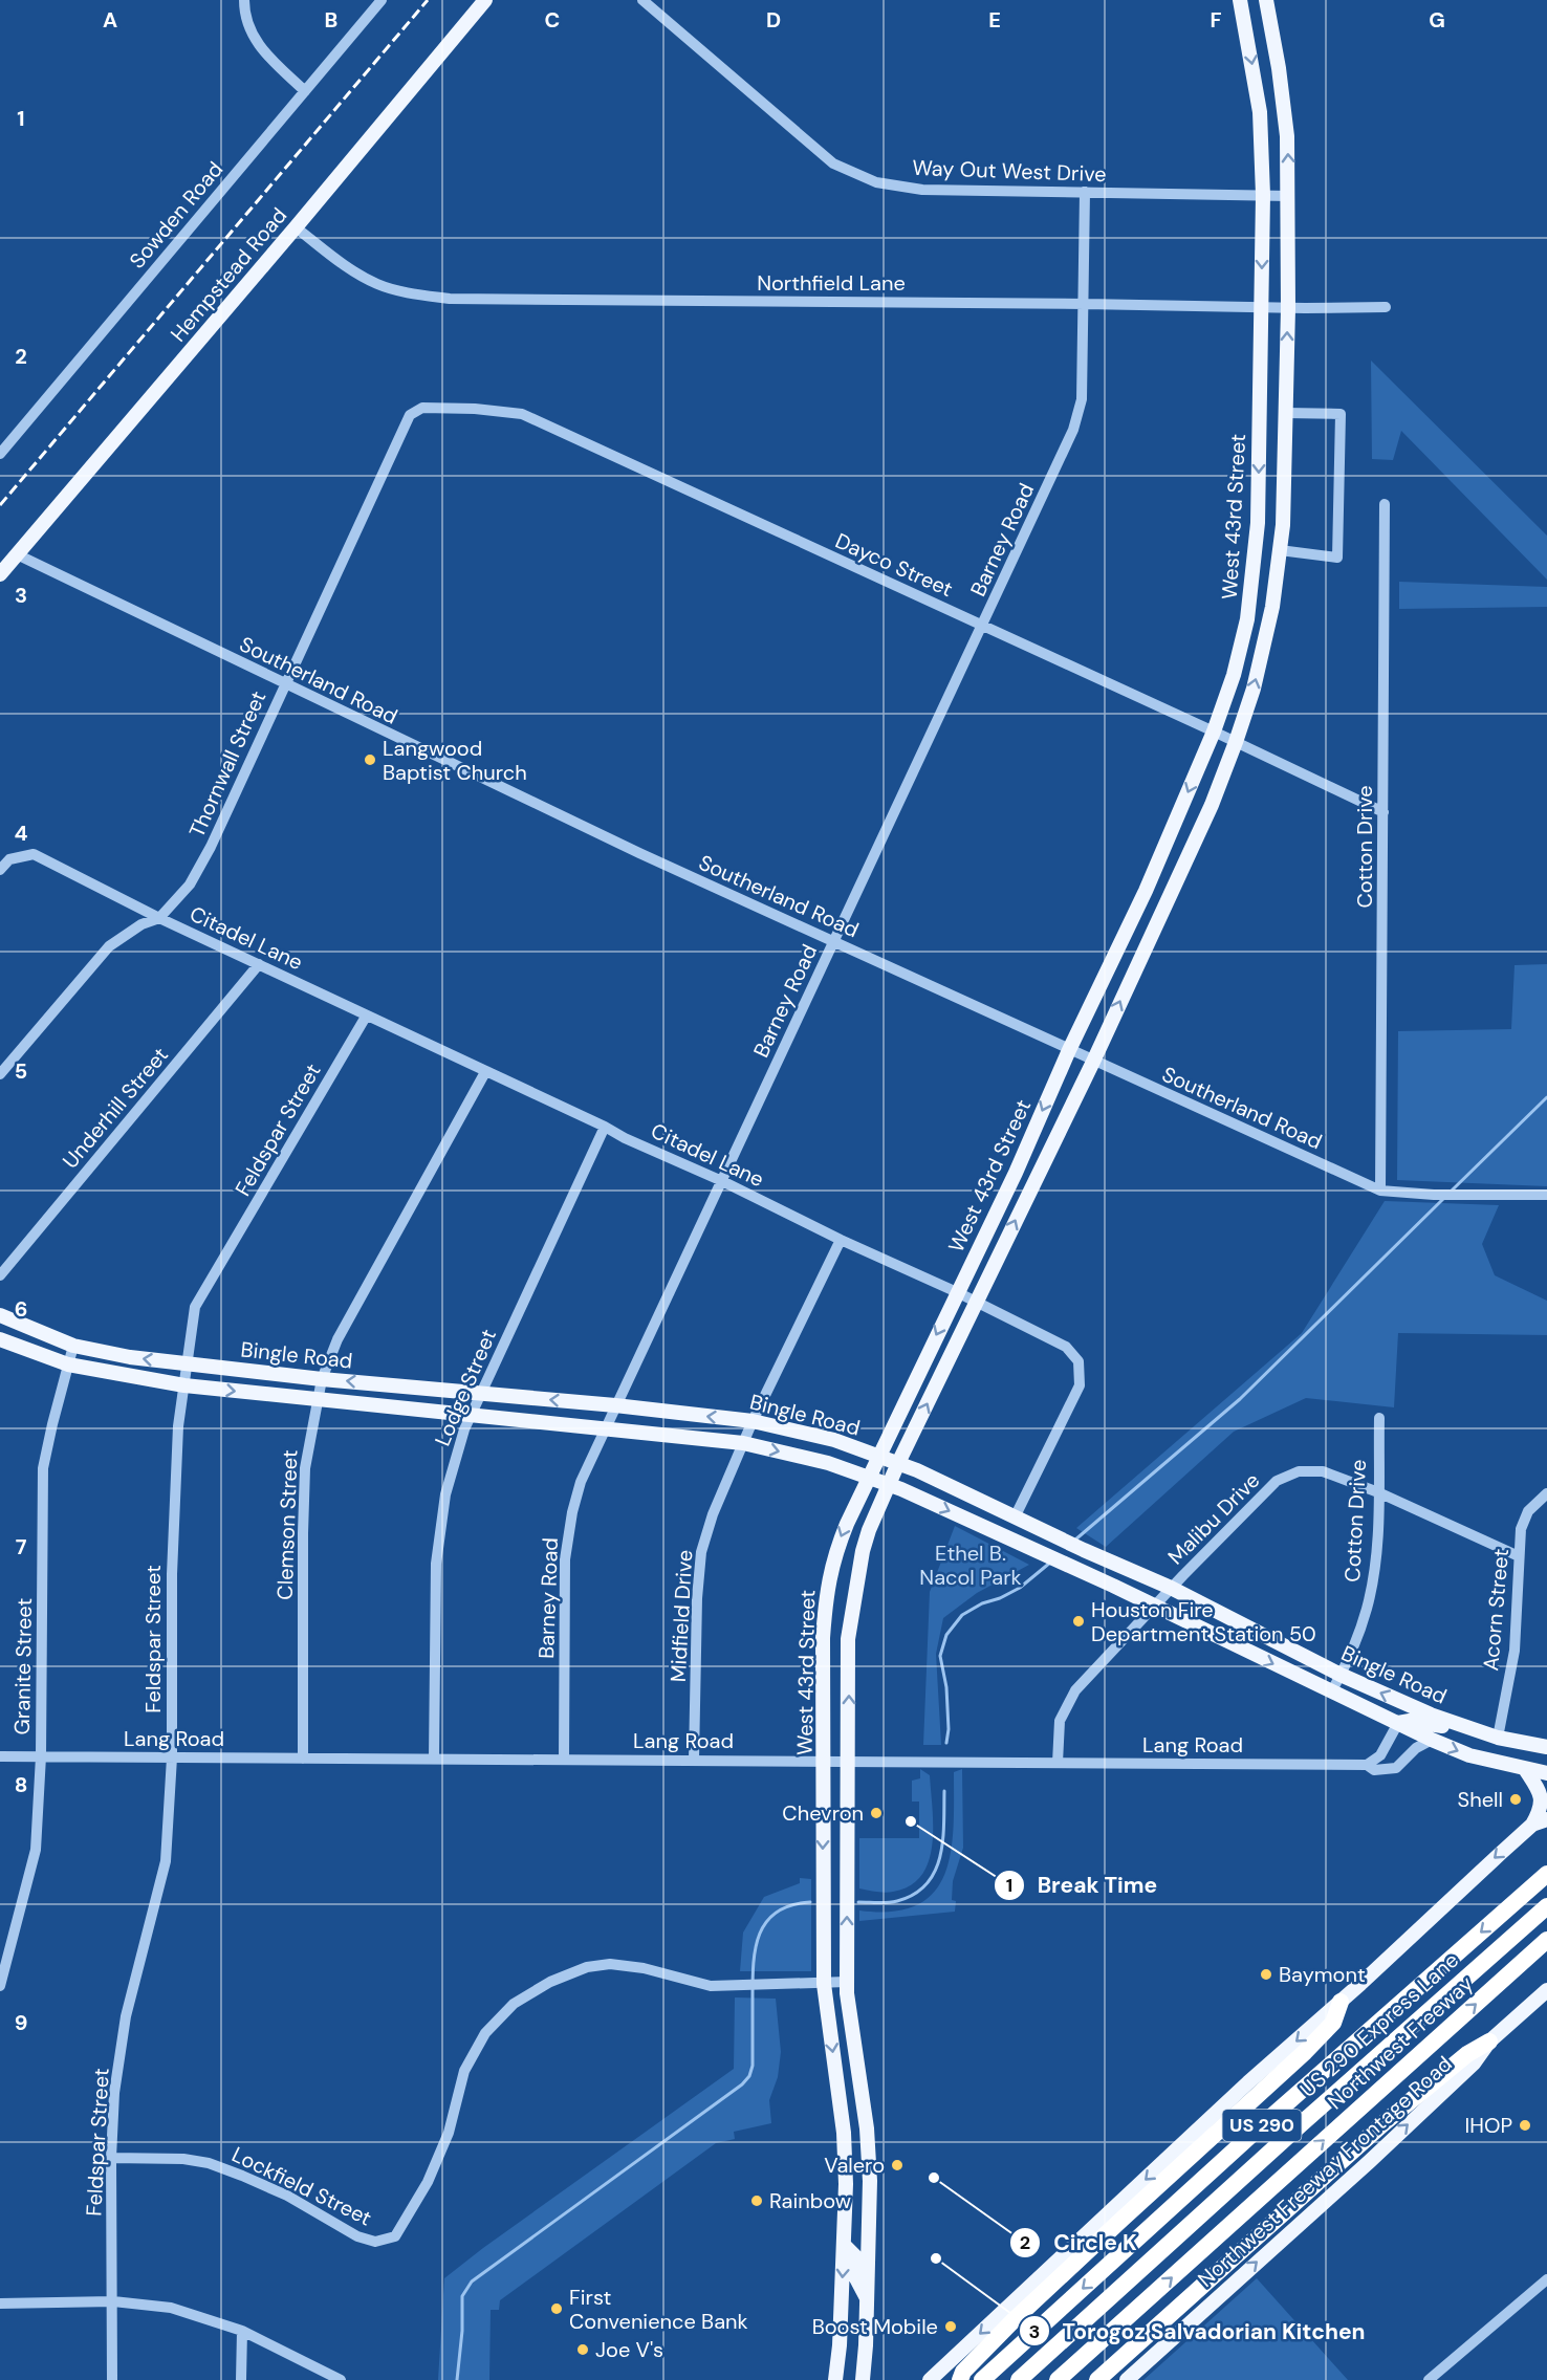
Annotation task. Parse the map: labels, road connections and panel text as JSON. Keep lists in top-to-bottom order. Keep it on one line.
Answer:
{"streets":{"highway":["US 290 Express Lane","Northwest Freeway","US 290"],"main road":["Hempstead Road","West 43rd Street","Bingle Road","Northwest Freeway Frontage Road"],"street":["Way Out West Drive","Sowden Road","Northfield Lane","Barney Road","Dayco Street","Southerland Road","Thornwall Street","Cotton Drive","Citadel Lane","Underhill Street","Feldspar Street","Lodge Street","Malibu Drive","Clemson Street","Acorn Street","Midfield Drive","Granite Street","Lang Road","Lockfield Street"]},"crossings":[["Way Out West Drive","West 43rd Street"],["Way Out West Drive","Barney Road"],["Hempstead Road","Northfield Lane"],["Hempstead Road","Southerland Road"],["Northfield Lane","West 43rd Street"],["Northfield Lane","Barney Road"],["West 43rd Street","Dayco Street"],["West 43rd Street","Southerland Road"],["West 43rd Street","Citadel Lane"],["West 43rd Street","Bingle Road"],["West 43rd Street","Lang Road"],["West 43rd Street","Lockfield Street"],["Barney Road","Dayco Street"],["Barney Road","Southerland Road"],["Barney Road","Citadel Lane"],["Barney Road","Bingle Road"],["Barney Road","Lang Road"],["Dayco Street","Thornwall Street"],["Dayco Street","Cotton Drive"],["Southerland Road","Thornwall Street"],["Southerland Road","Cotton Drive"],["Thornwall Street","Citadel Lane"],["Cotton Drive","Bingle Road"],["Cotton Drive","Malibu Drive"],["Citadel Lane","Underhill Street"],["Citadel Lane","Feldspar Street"],["Citadel Lane","Bingle Road"],["Citadel Lane","Lodge Street"],["Citadel Lane","Clemson Street"],["Citadel Lane","Midfield Drive"],["Feldspar Street","Bingle Road"],["Feldspar Street","Lang Road"],["Feldspar Street","Lockfield Street"],["Bingle Road","Lodge Street"],["Bingle Road","Malibu Drive"],["Bingle Road","Clemson Street"],["Bingle Road","Acorn Street"],["Bingle Road","Midfield Drive"],["Bingle Road","Granite Street"],["Bingle Road","Lang Road"],["Lodge Street","Lang Road"],["Malibu Drive","Acorn Street"],["Malibu Drive","Lang Road"],["Clemson Street","Lang Road"],["Midfield Drive","Lang Road"],["Granite Street","Lang Road"]],"one_way":["Northwest Freeway Frontage Road"],"parks":["Ethel B. Nacol Park"],"places":["Langwood Baptist Church","Houston Fire Department Station 50","Shell","Chevron","Break Time","Baymont","IHOP","Valero","Circle K","Rainbow","Torogoz Salvadorian Kitchen","First Convenience Bank","Boost Mobile","Joe V's"],"grid":{"columns":["A","B","C","D","E","F","G"],"rows":["1","2","3","4","5","6","7","8","9"]}}
